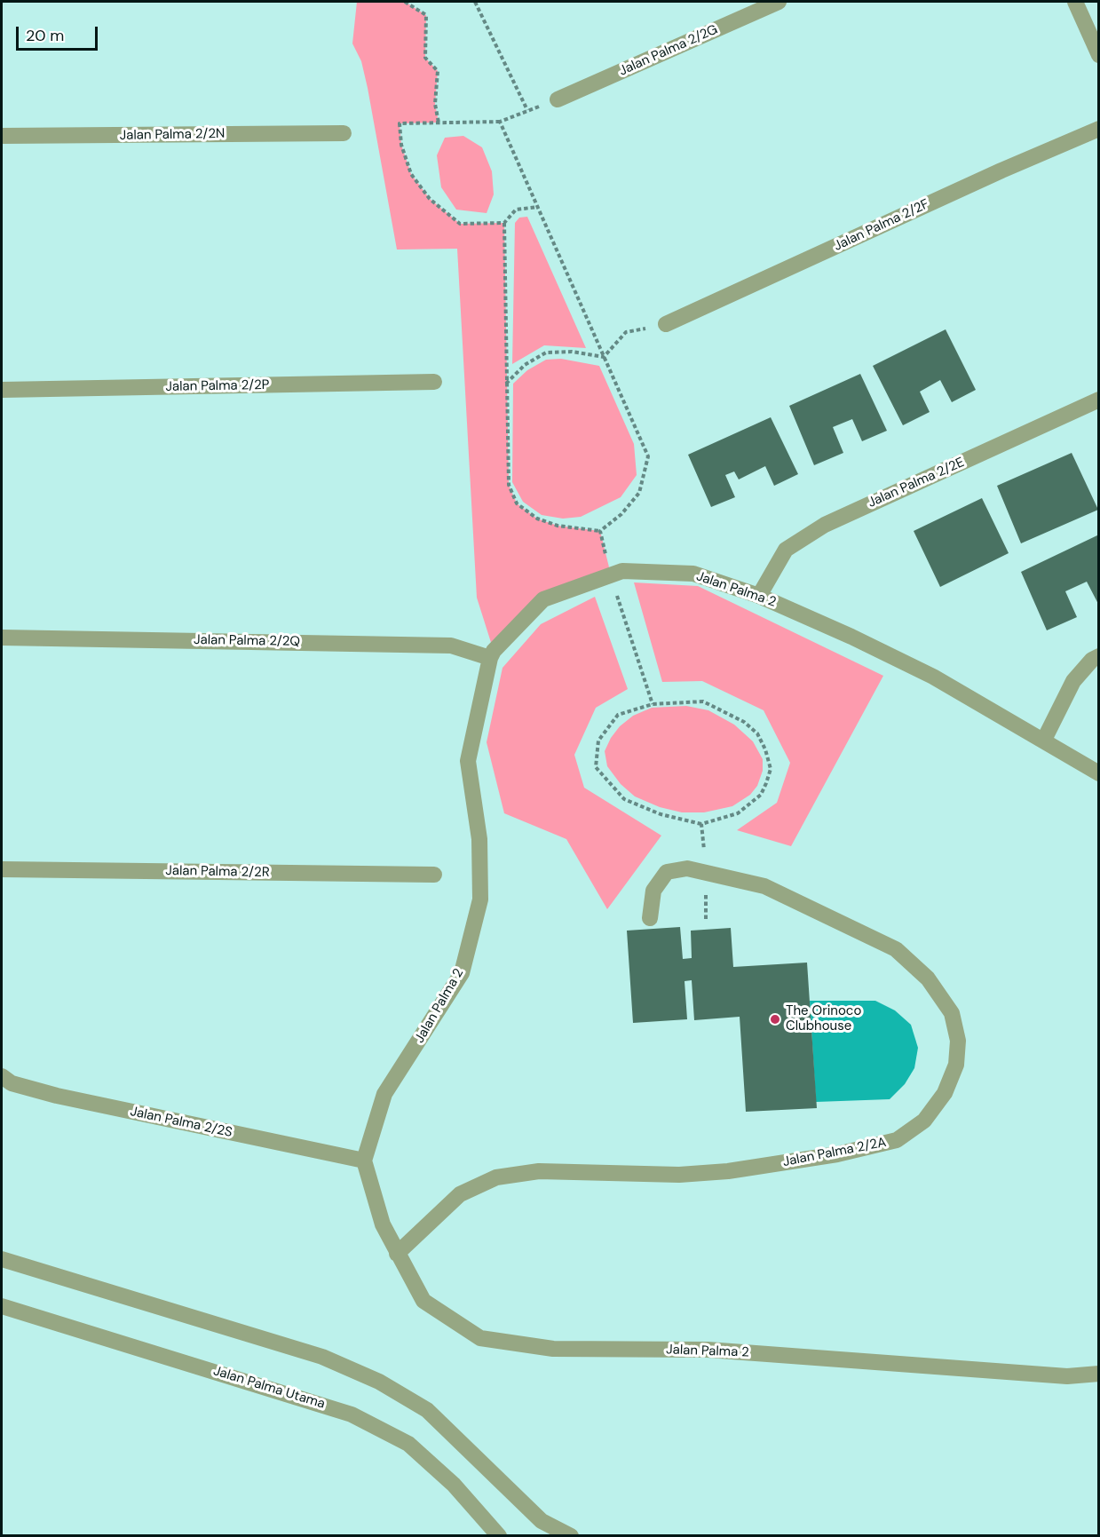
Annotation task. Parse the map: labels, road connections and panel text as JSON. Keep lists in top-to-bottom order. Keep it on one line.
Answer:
{"streets":{"street":["Jalan Palma 2/2G","Jalan Palma 2/2N","Jalan Palma 2/2F","Jalan Palma 2/2P","Jalan Palma 2/2E","Jalan Palma 2","Jalan Palma 2/2Q","Jalan Palma 2/2R","Jalan Palma 2/2S","Jalan Palma 2/2A","Jalan Palma Utama"]},"crossings":[["Jalan Palma 2/2E","Jalan Palma 2"],["Jalan Palma 2","Jalan Palma 2/2Q"],["Jalan Palma 2","Jalan Palma 2/2S"],["Jalan Palma 2","Jalan Palma 2/2A"]],"places":["The Orinoco Clubhouse"],"scale_bar":"20 m"}
